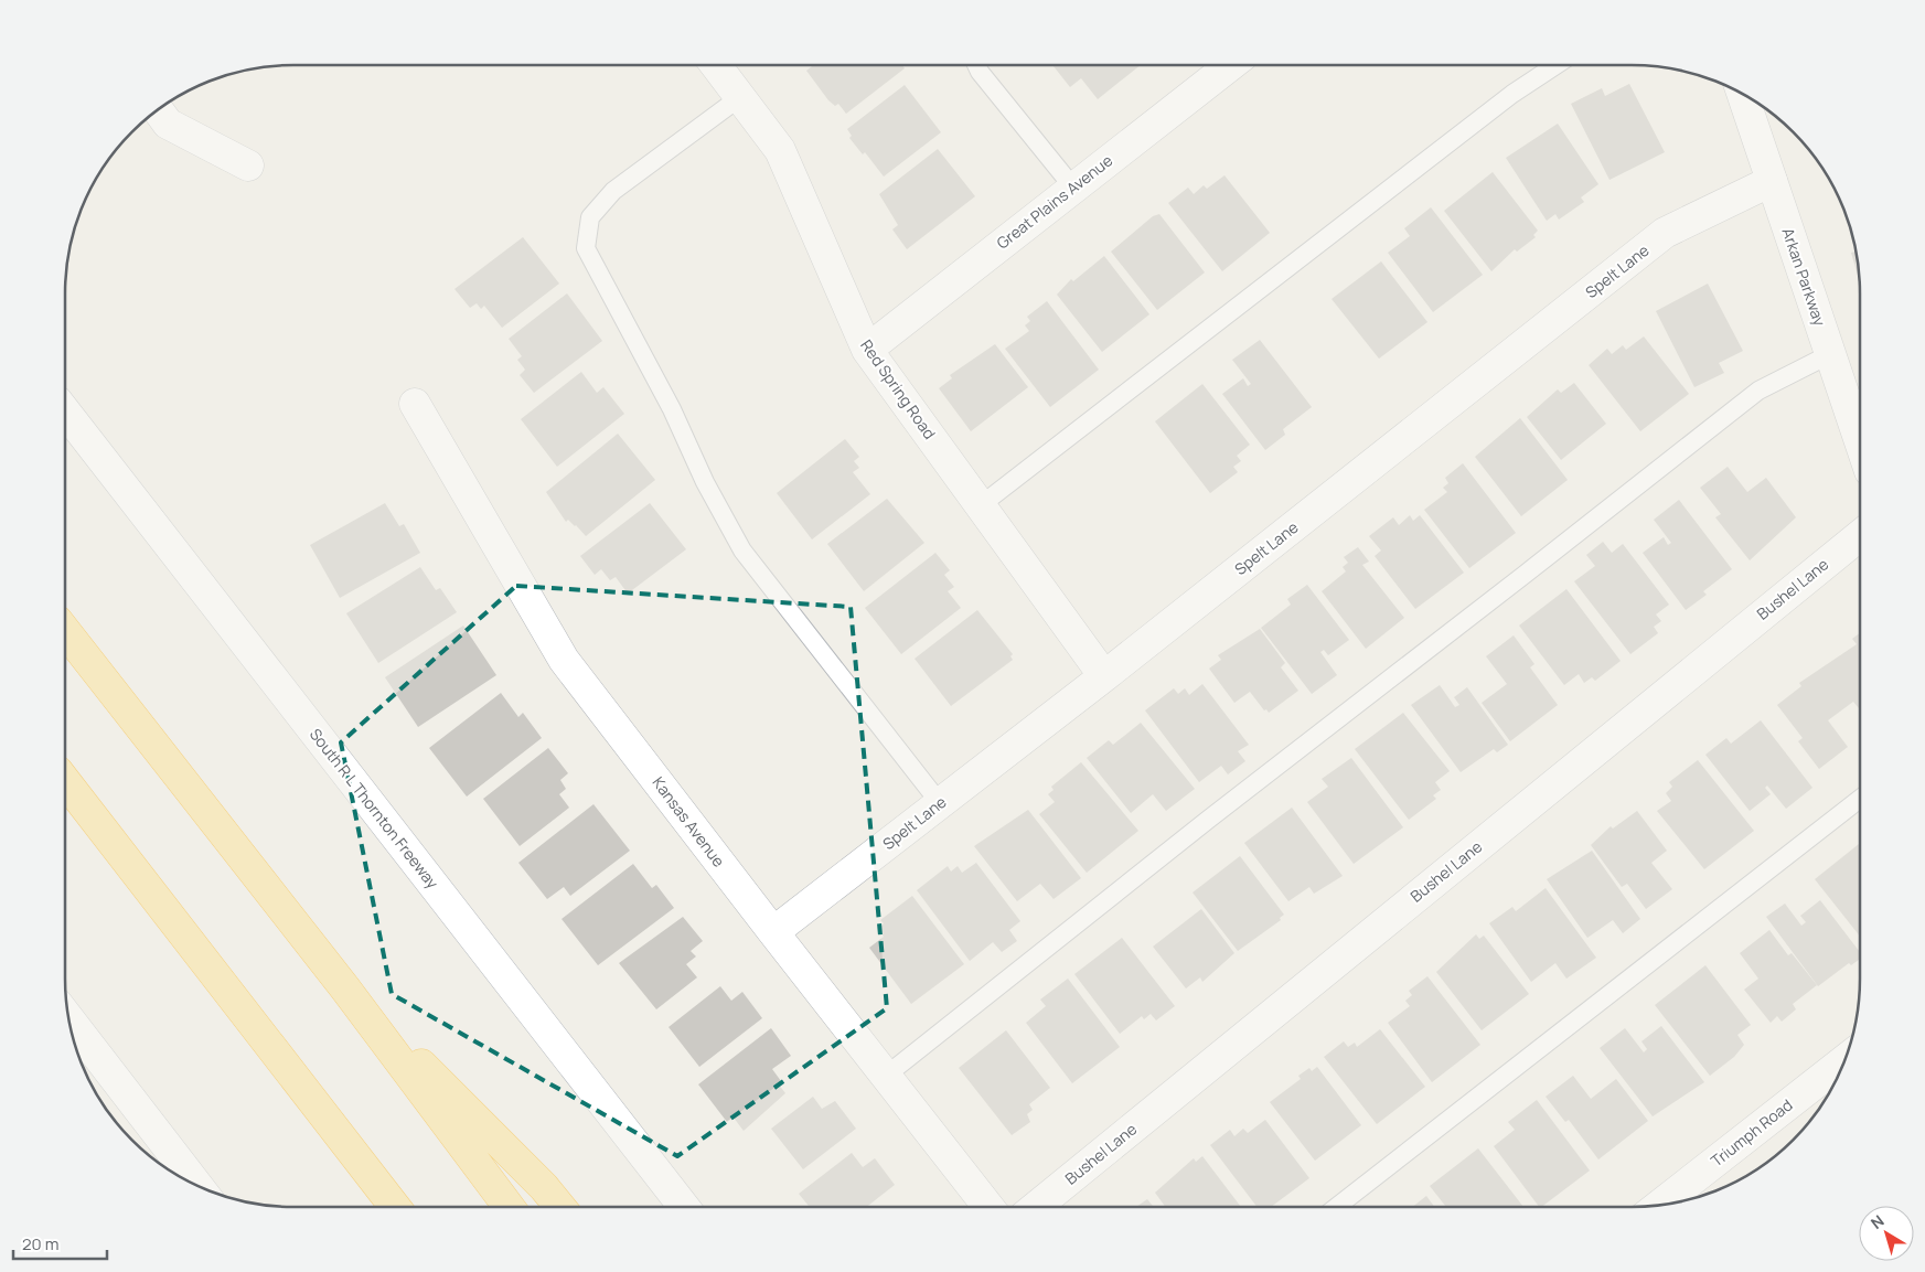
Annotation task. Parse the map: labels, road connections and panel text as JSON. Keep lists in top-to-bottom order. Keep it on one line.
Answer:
{"streets":{"street":["Great Plains Avenue","Spelt Lane","Arkan Parkway","Red Spring Road","Bushel Lane","South R L Thornton Freeway","Kansas Avenue","Triumph Road"]},"crossings":[["Great Plains Avenue","Red Spring Road"],["Spelt Lane","Arkan Parkway"],["Spelt Lane","Red Spring Road"],["Spelt Lane","Kansas Avenue"]],"scale_bar":"20 m","north":"top left"}
